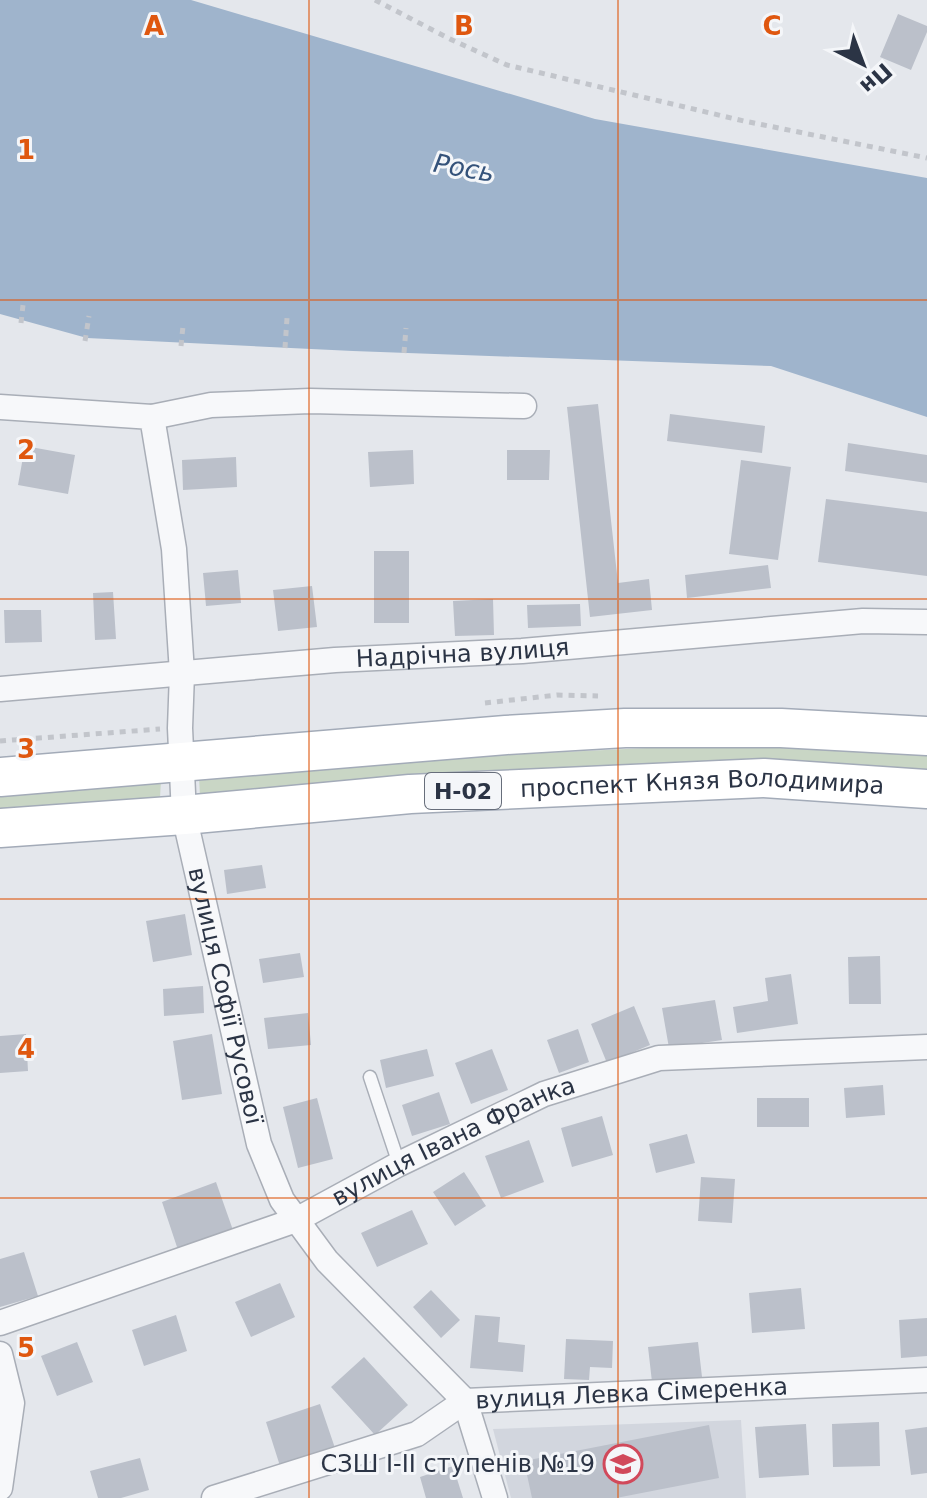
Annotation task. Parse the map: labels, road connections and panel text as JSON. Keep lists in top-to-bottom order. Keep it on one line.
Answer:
{"streets":{"main road":["проспект Князя Володимира","Н-02"],"street":["Надрічна вулиця","вулиця Софії Русової","вулиця Івана Франка","вулиця Левка Сімеренка"]},"crossings":[["Надрічна вулиця","вулиця Софії Русової"],["проспект Князя Володимира","вулиця Софії Русової"],["Н-02","вулиця Софії Русової"],["вулиця Софії Русової","вулиця Івана Франка"],["вулиця Софії Русової","вулиця Левка Сімеренка"]],"water":["Рось"],"places":{"school or university":["СЗШ I-II ступенів №19"]},"north":"bottom right","grid":{"columns":["A","B","C"],"rows":["1","2","3","4","5"]}}
